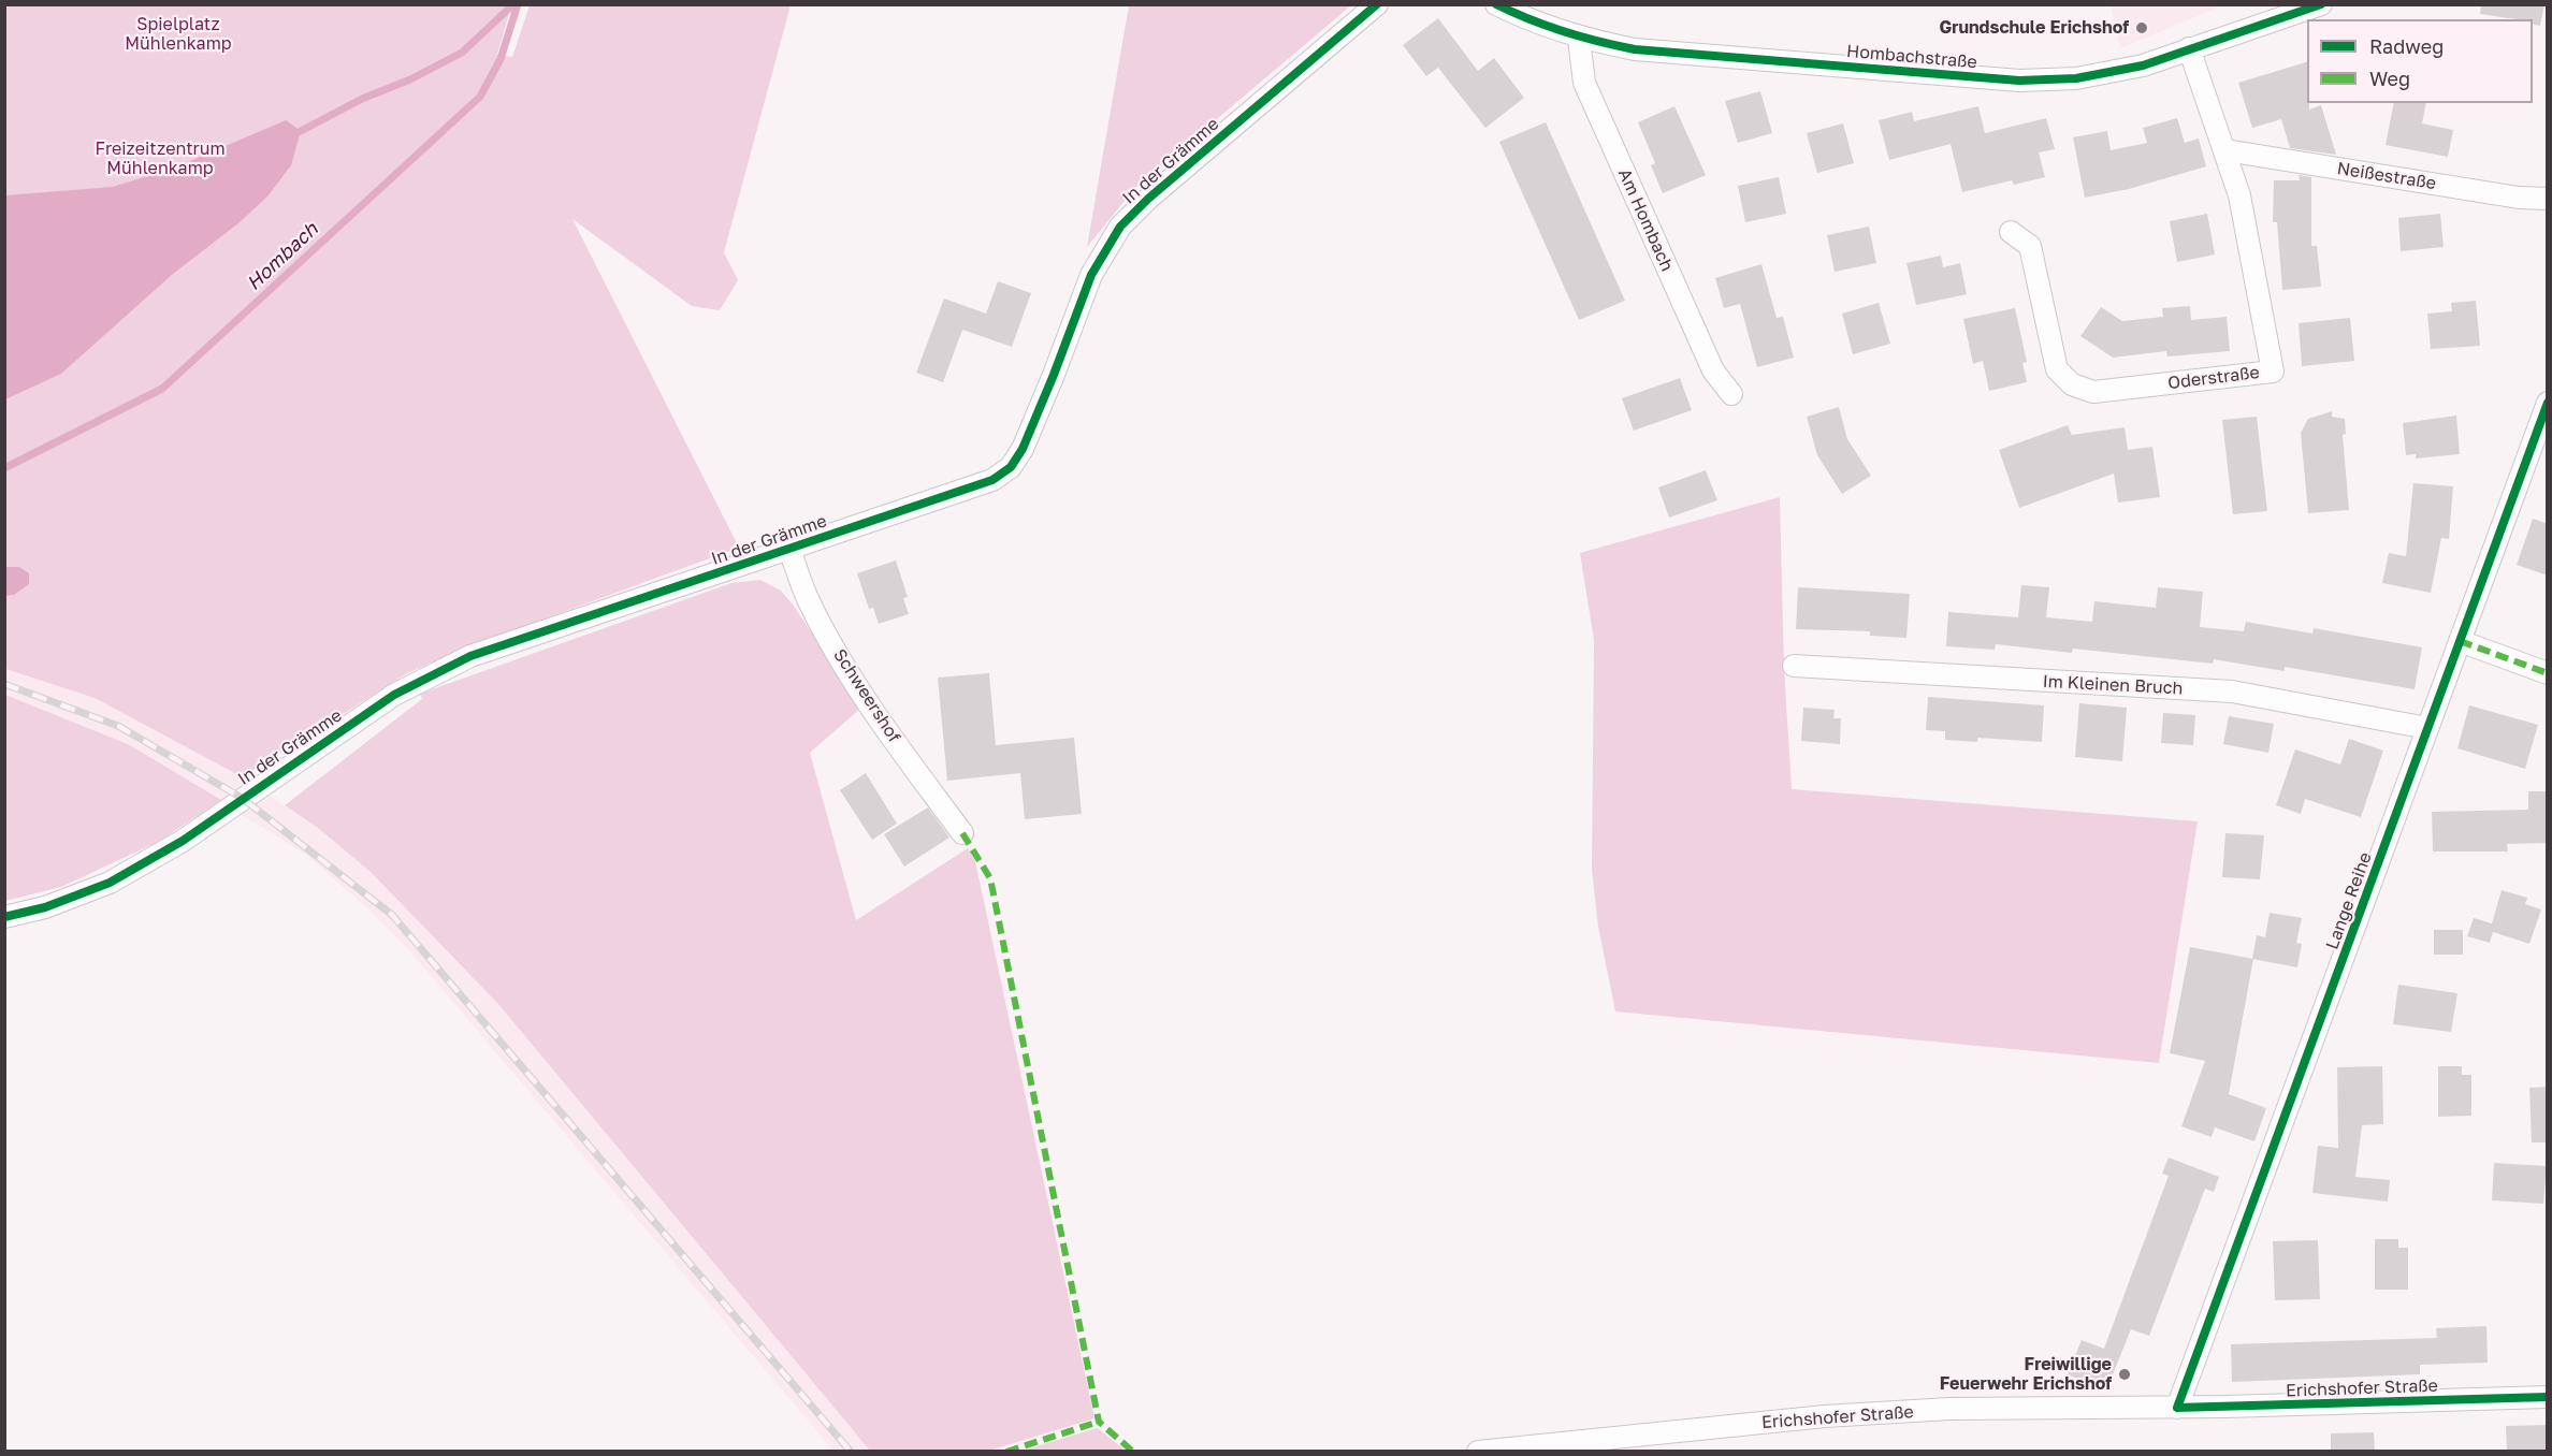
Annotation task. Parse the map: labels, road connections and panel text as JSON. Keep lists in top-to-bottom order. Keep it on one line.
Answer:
{"streets":{"street":["Hombachstraße","In der Grämme","Neißestraße","Am Hombach","Oderstraße","Im Kleinen Bruch","Schweershof","Lange Reihe","Erichshofer Straße"]},"crossings":[["Hombachstraße","Am Hombach"],["Hombachstraße","Oderstraße"],["In der Grämme","Schweershof"],["Neißestraße","Oderstraße"],["Im Kleinen Bruch","Lange Reihe"],["Lange Reihe","Erichshofer Straße"]],"water":["Hombach"],"parks":["Spielplatz Mühlenkamp","Freizeitzentrum Mühlenkamp"],"places":["Grundschule Erichshof","Freiwillige Feuerwehr Erichshof"],"legend":["Radweg","Weg"]}
